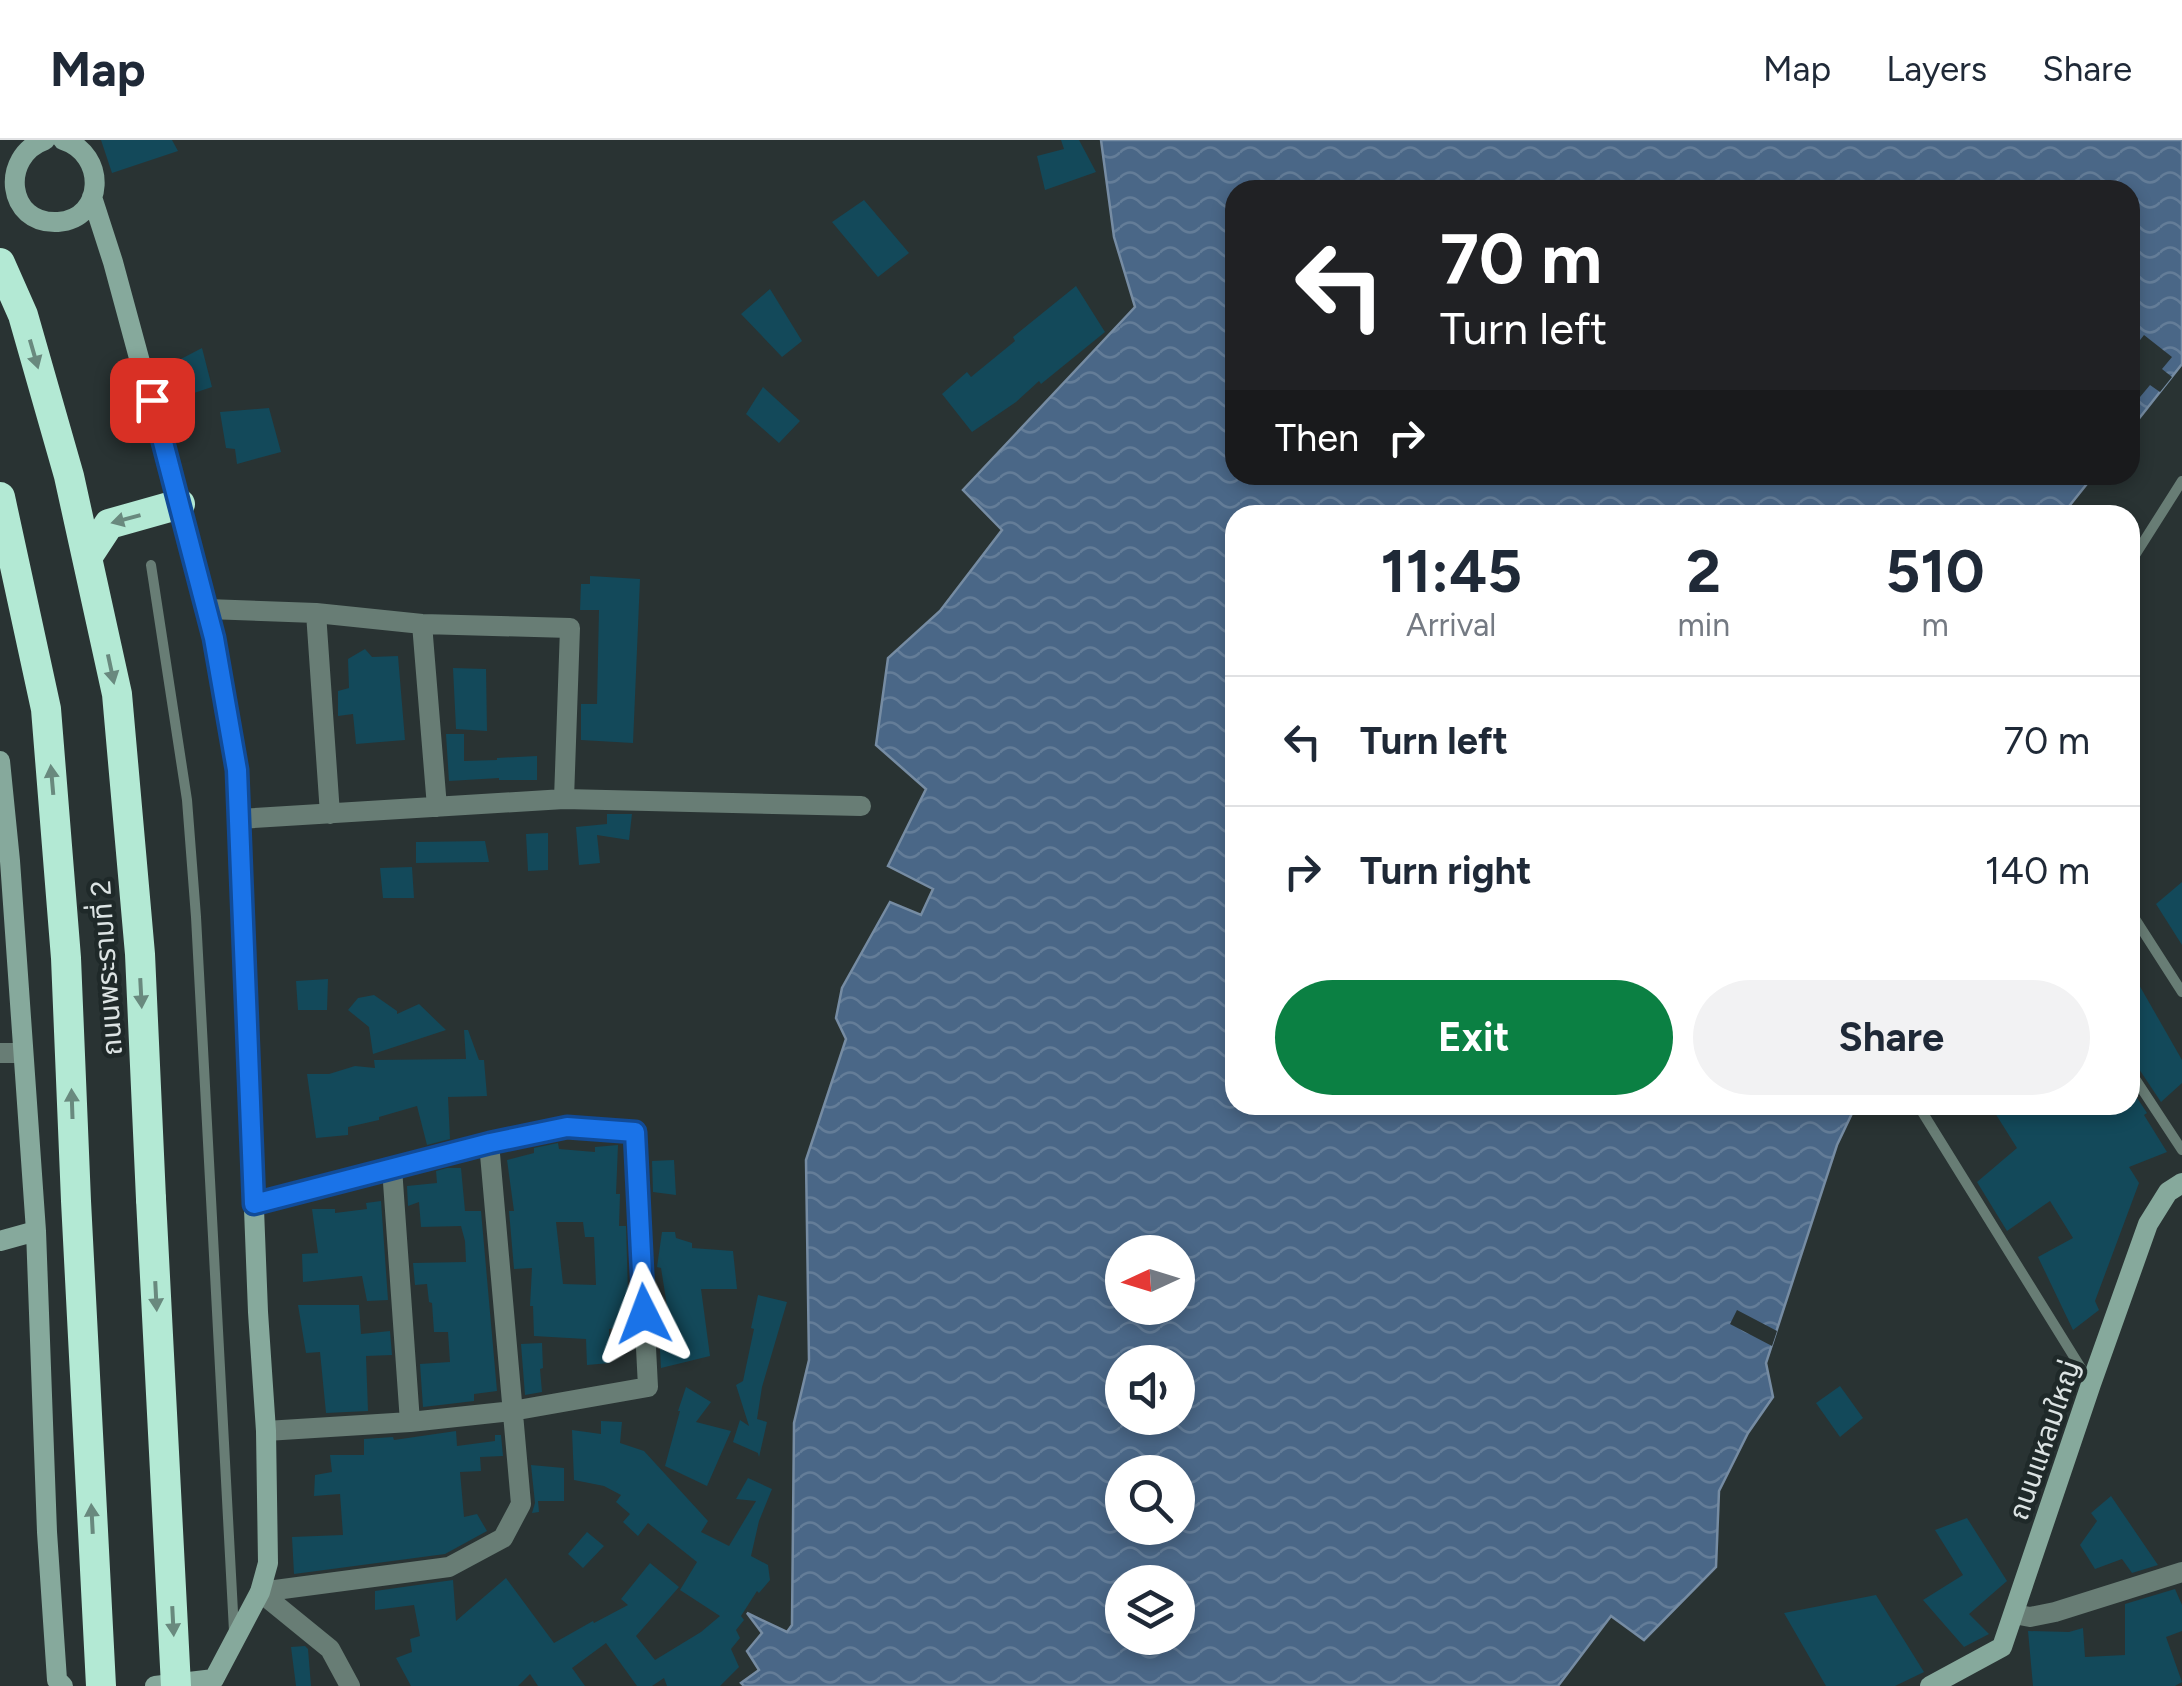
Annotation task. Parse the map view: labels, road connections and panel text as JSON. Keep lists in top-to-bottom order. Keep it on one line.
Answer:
{"streets":{"highway":["ถนนพระรามที่ 2"],"street":["ถนนแหลมใหญ่"]},"north":"left","page":{"header":"Map","nav":["Map","Layers","Share"],"turn":["70 m","Turn left"],"then":"Then","eta":["11:45","Arrival","2","min","510","m"],"list":[{"name":"Turn left","value":"70 m"},{"name":"Turn right","value":"140 m"}],"buttons":["Exit","Share"]}}
